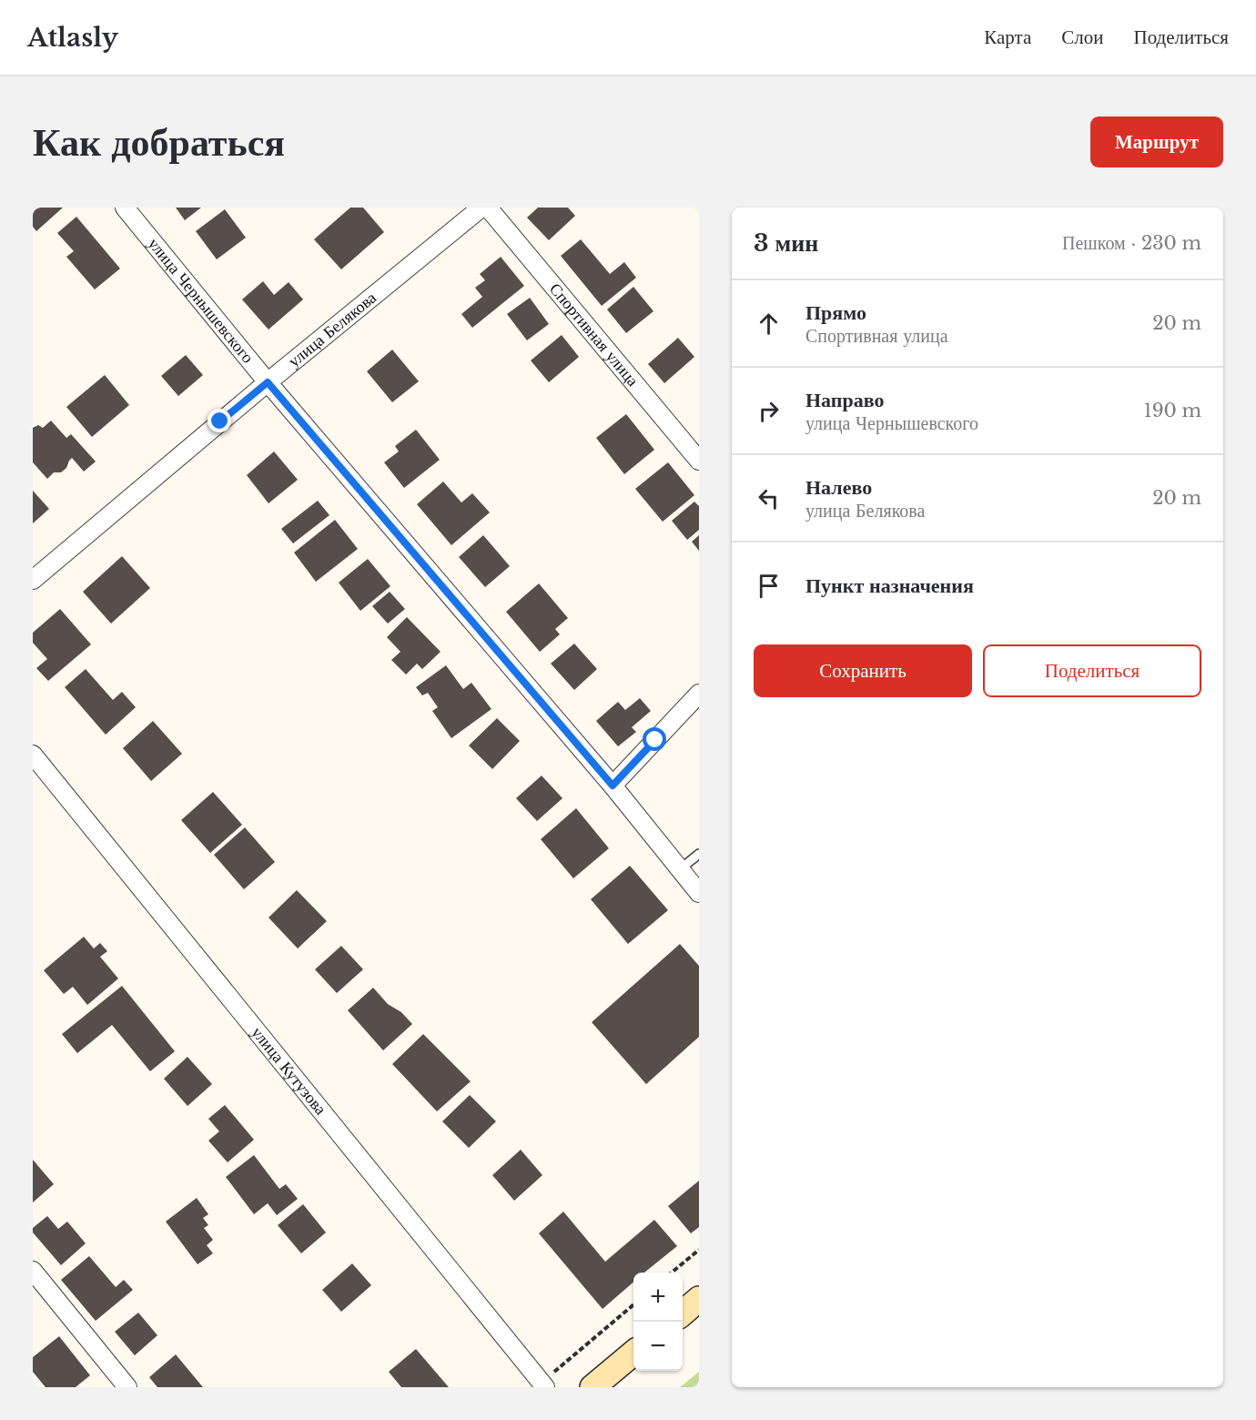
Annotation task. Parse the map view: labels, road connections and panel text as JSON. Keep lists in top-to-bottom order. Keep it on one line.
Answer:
{"streets":{"street":["улица Чернышевского","улица Белякова","Спортивная улица","улица Кутузова"]},"crossings":[["улица Чернышевского","улица Белякова"]],"page":{"header":"Atlasly","nav":["Карта","Слои","Поделиться"],"buttons":["Маршрут",["Сохранить","Поделиться"]],"title":"Как добраться","heading":["3 мин","Пешком · 230 m"],"list":[["Прямо","Спортивная улица","20 m"],["Направо","улица Чернышевского","190 m"],["Налево","улица Белякова","20 m"],"Пункт назначения"],"map_buttons":["+","−"]}}
